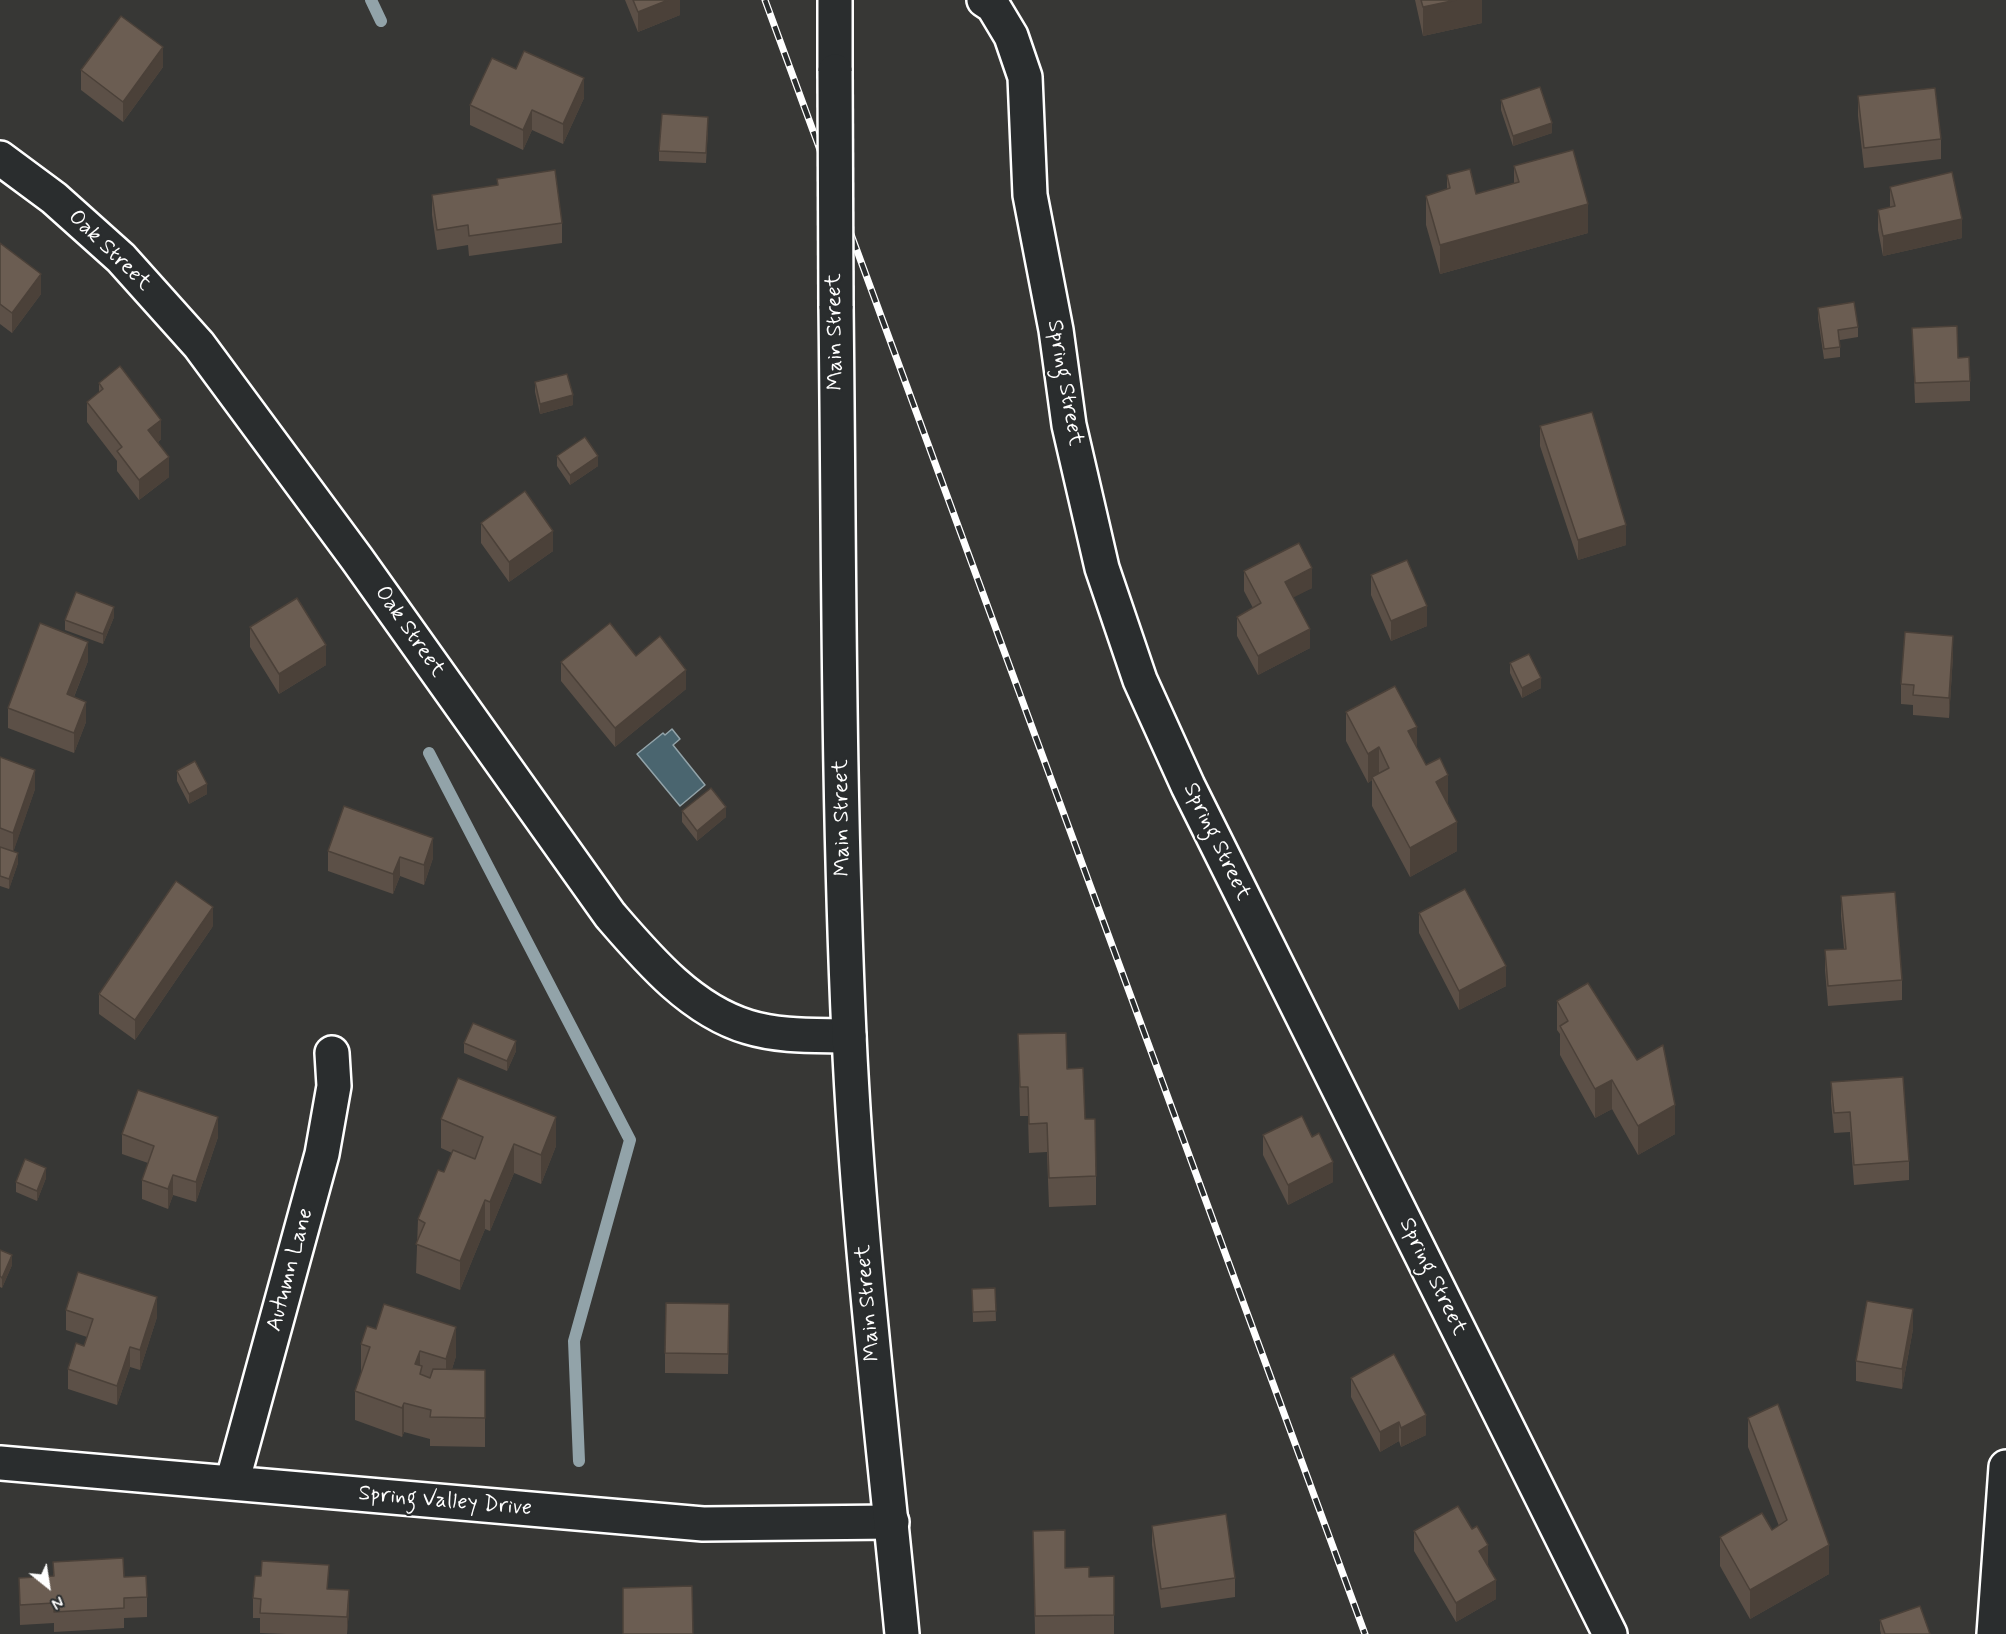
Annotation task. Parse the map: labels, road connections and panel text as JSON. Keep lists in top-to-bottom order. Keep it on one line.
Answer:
{"streets":{"street":["Oak Street","Main Street","Spring Street","Autumn Lane","Spring Valley Drive"]},"crossings":[["Oak Street","Main Street"],["Main Street","Spring Valley Drive"],["Autumn Lane","Spring Valley Drive"]],"north":"bottom right"}
